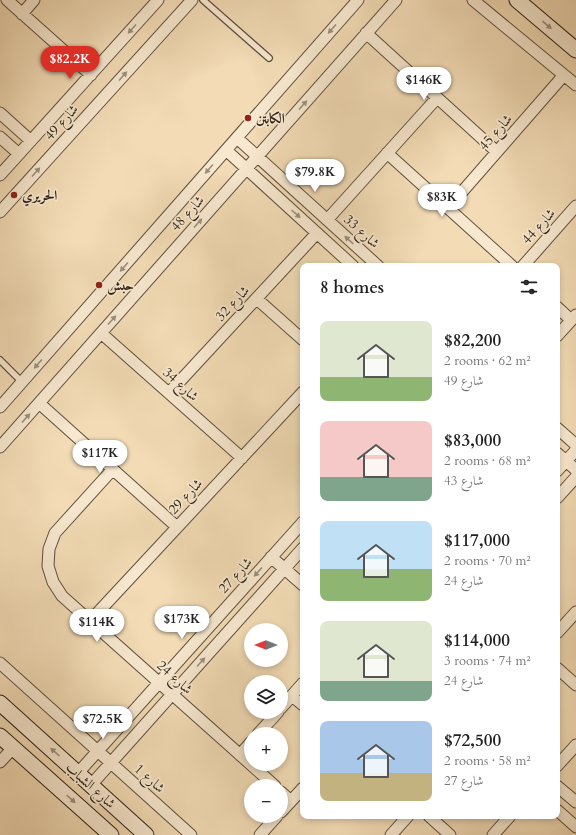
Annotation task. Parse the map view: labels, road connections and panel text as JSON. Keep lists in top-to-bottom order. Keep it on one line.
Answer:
{"streets":{"street":["شارع 49","شارع 45","شارع 48","شارع 44","شارع 33","شارع 32","شارع 34","شارع 29","شارع 27","شارع 24","شارع 1","شارع الشباب"]},"crossings":[["شارع 48","شارع 33"],["شارع 48","شارع 34"],["شارع 32","شارع 34"],["شارع 34","شارع 29"],["شارع 29","شارع 24"],["شارع 27","شارع 24"],["شارع 27","شارع 1"],["شارع 27","شارع الشباب"]],"places":["الكابتن","الحريري","حبش"],"north":"left","page":{"price":["$82.2K","$146K","$79.8K","$83K","$117K","$173K","$114K","$72.5K"],"heading":"8 homes","list":[{"name":"$82,200","note":"2 rooms · 62 m² · شارع 49"},{"name":"$83,000","note":"2 rooms · 68 m² · شارع 43"},{"name":"$117,000","note":"2 rooms · 70 m² · شارع 24"},{"name":"$114,000","note":"3 rooms · 74 m² · شارع 24"},{"name":"$72,500","note":"2 rooms · 58 m² · شارع 27"}],"map_buttons":["+","−"]}}
